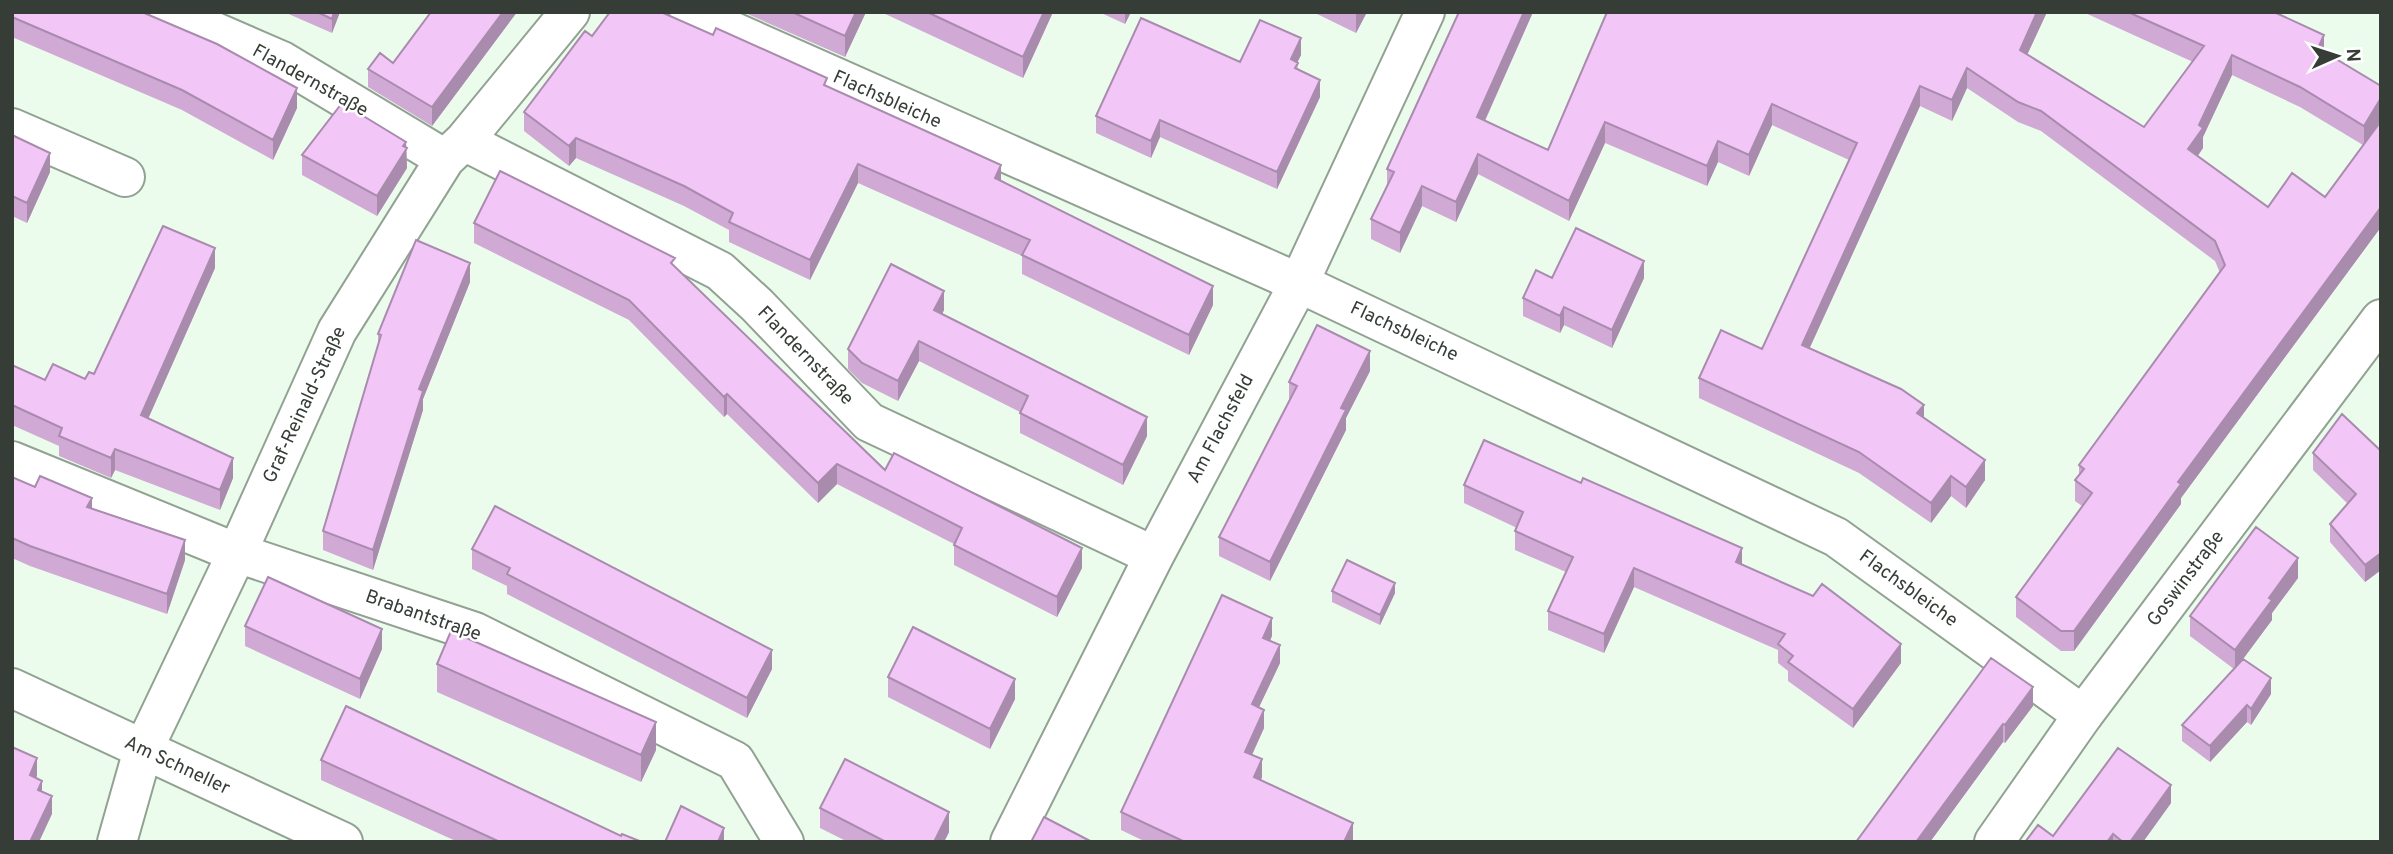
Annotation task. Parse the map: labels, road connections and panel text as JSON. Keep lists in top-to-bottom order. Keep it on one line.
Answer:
{"streets":{"street":["Flandernstraße","Flachsbleiche","Graf-Reinald-Straße","Am Flachsfeld","Goswinstraße","Brabantstraße","Am Schneller"]},"crossings":[["Flandernstraße","Graf-Reinald-Straße"],["Flandernstraße","Am Flachsfeld"],["Flachsbleiche","Am Flachsfeld"],["Flachsbleiche","Goswinstraße"],["Graf-Reinald-Straße","Brabantstraße"],["Graf-Reinald-Straße","Am Schneller"]],"north":"right"}
